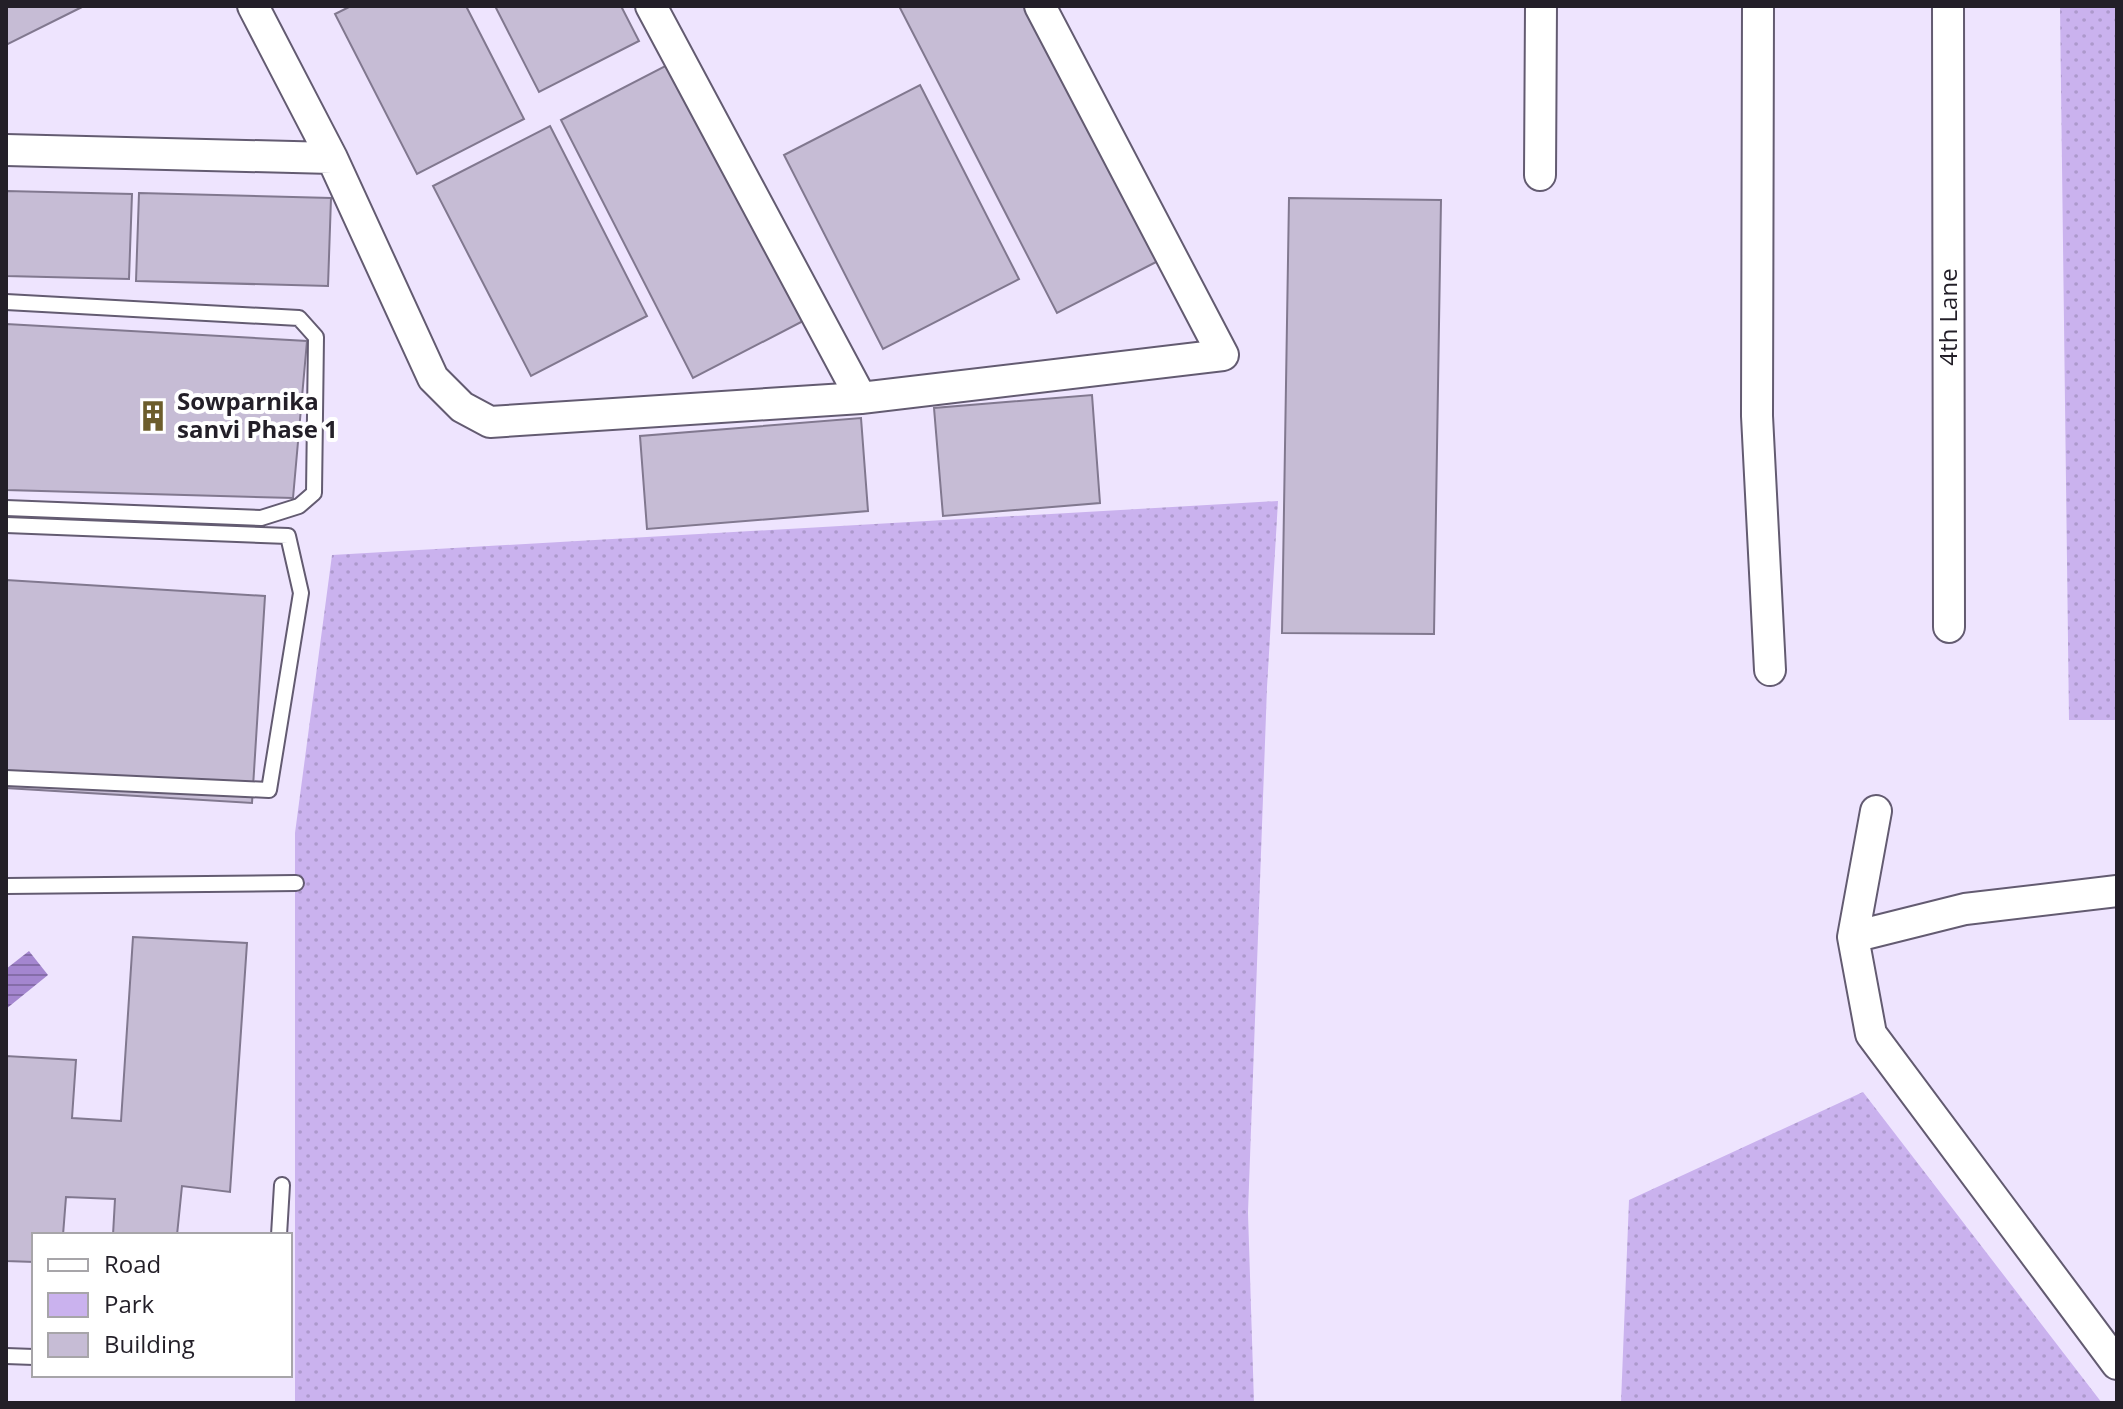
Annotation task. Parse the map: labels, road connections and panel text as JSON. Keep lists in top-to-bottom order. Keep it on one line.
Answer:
{"streets":{"street":["4th Lane"]},"places":{"building":["Sowparnika sanvi Phase 1"]},"legend":["Road","Park","Building"]}
